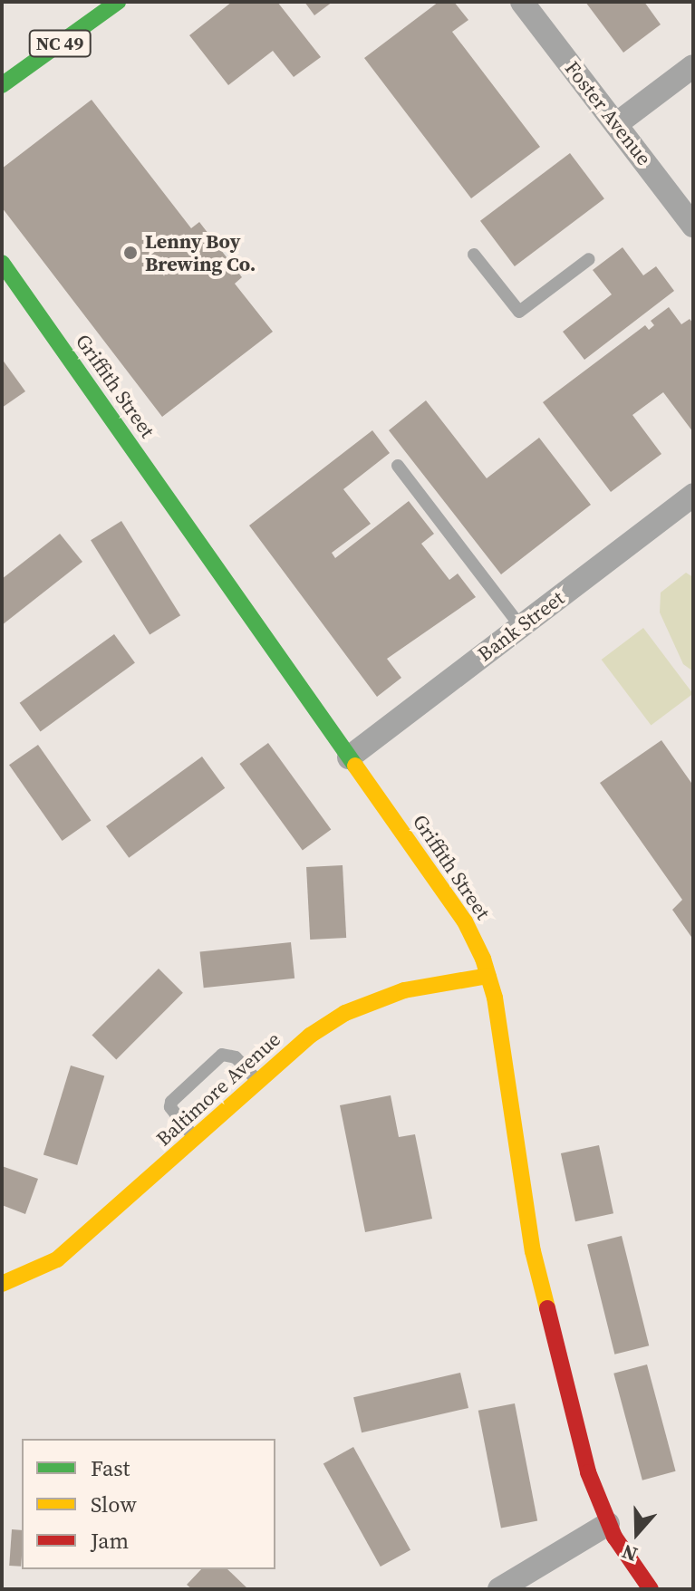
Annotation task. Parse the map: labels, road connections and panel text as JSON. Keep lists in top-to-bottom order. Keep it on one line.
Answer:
{"streets":{"street":["NC 49","Foster Avenue","Griffith Street","Bank Street","Baltimore Avenue"]},"crossings":[["Griffith Street","Bank Street"],["Griffith Street","Baltimore Avenue"]],"places":["Lenny Boy Brewing Co."],"legend":["Fast","Slow","Jam"],"north":"bottom"}
